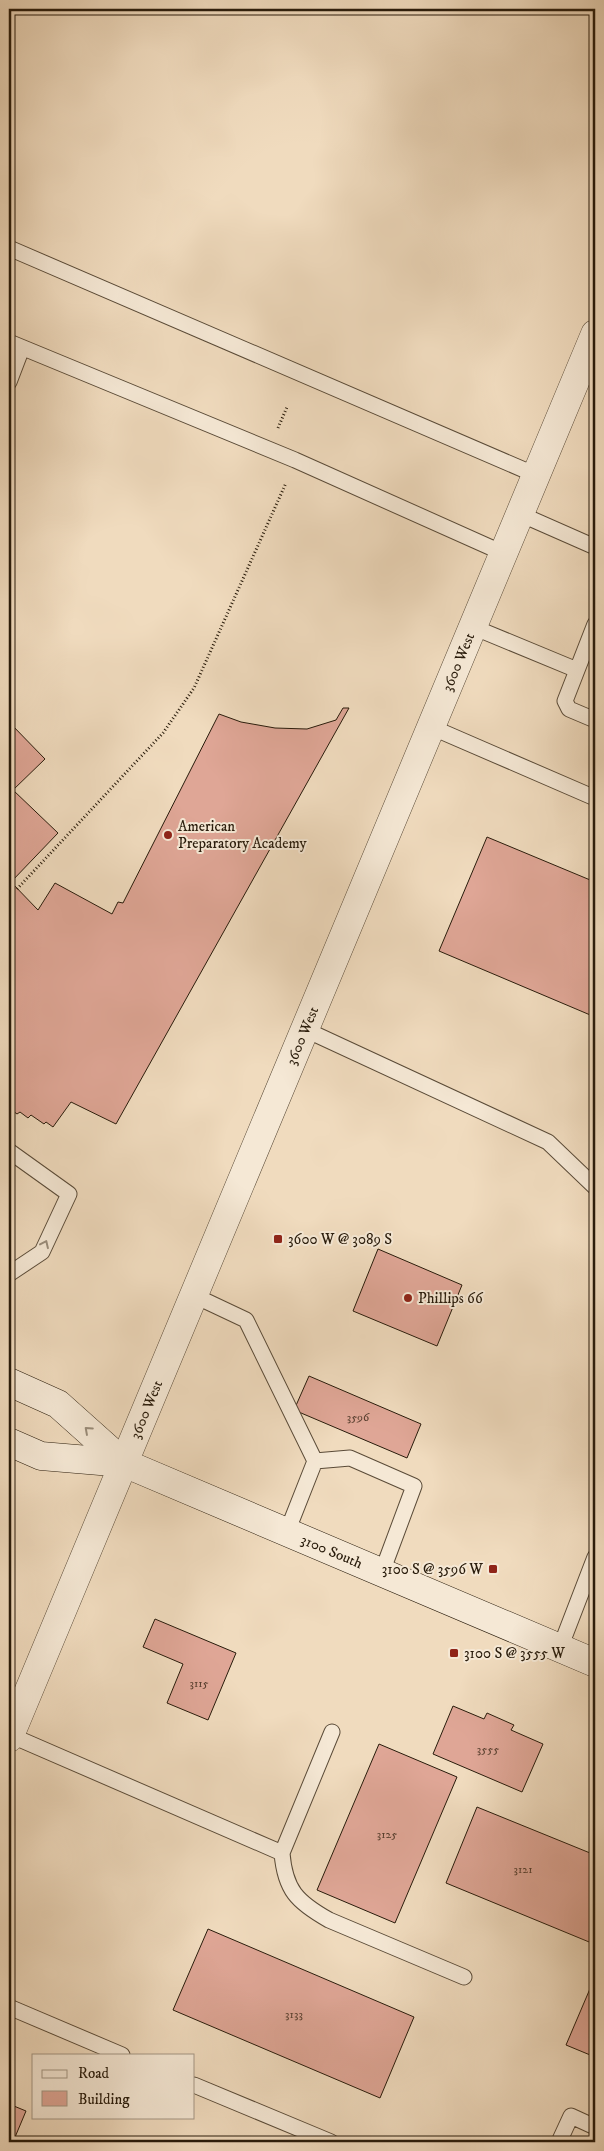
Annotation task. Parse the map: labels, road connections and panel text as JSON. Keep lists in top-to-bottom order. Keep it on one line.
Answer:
{"streets":{"street":["3600 West","3100 South"]},"crossings":[["3600 West","3100 South"]],"places":{"other":["American Preparatory Academy","Phillips 66"],"transit":["3600 W @ 3089 S","3100 S @ 3596 W","3100 S @ 3555 W"]},"house_numbers":["3596","3115","3555","3125","3121","3133"],"legend":["Road","Building"]}
